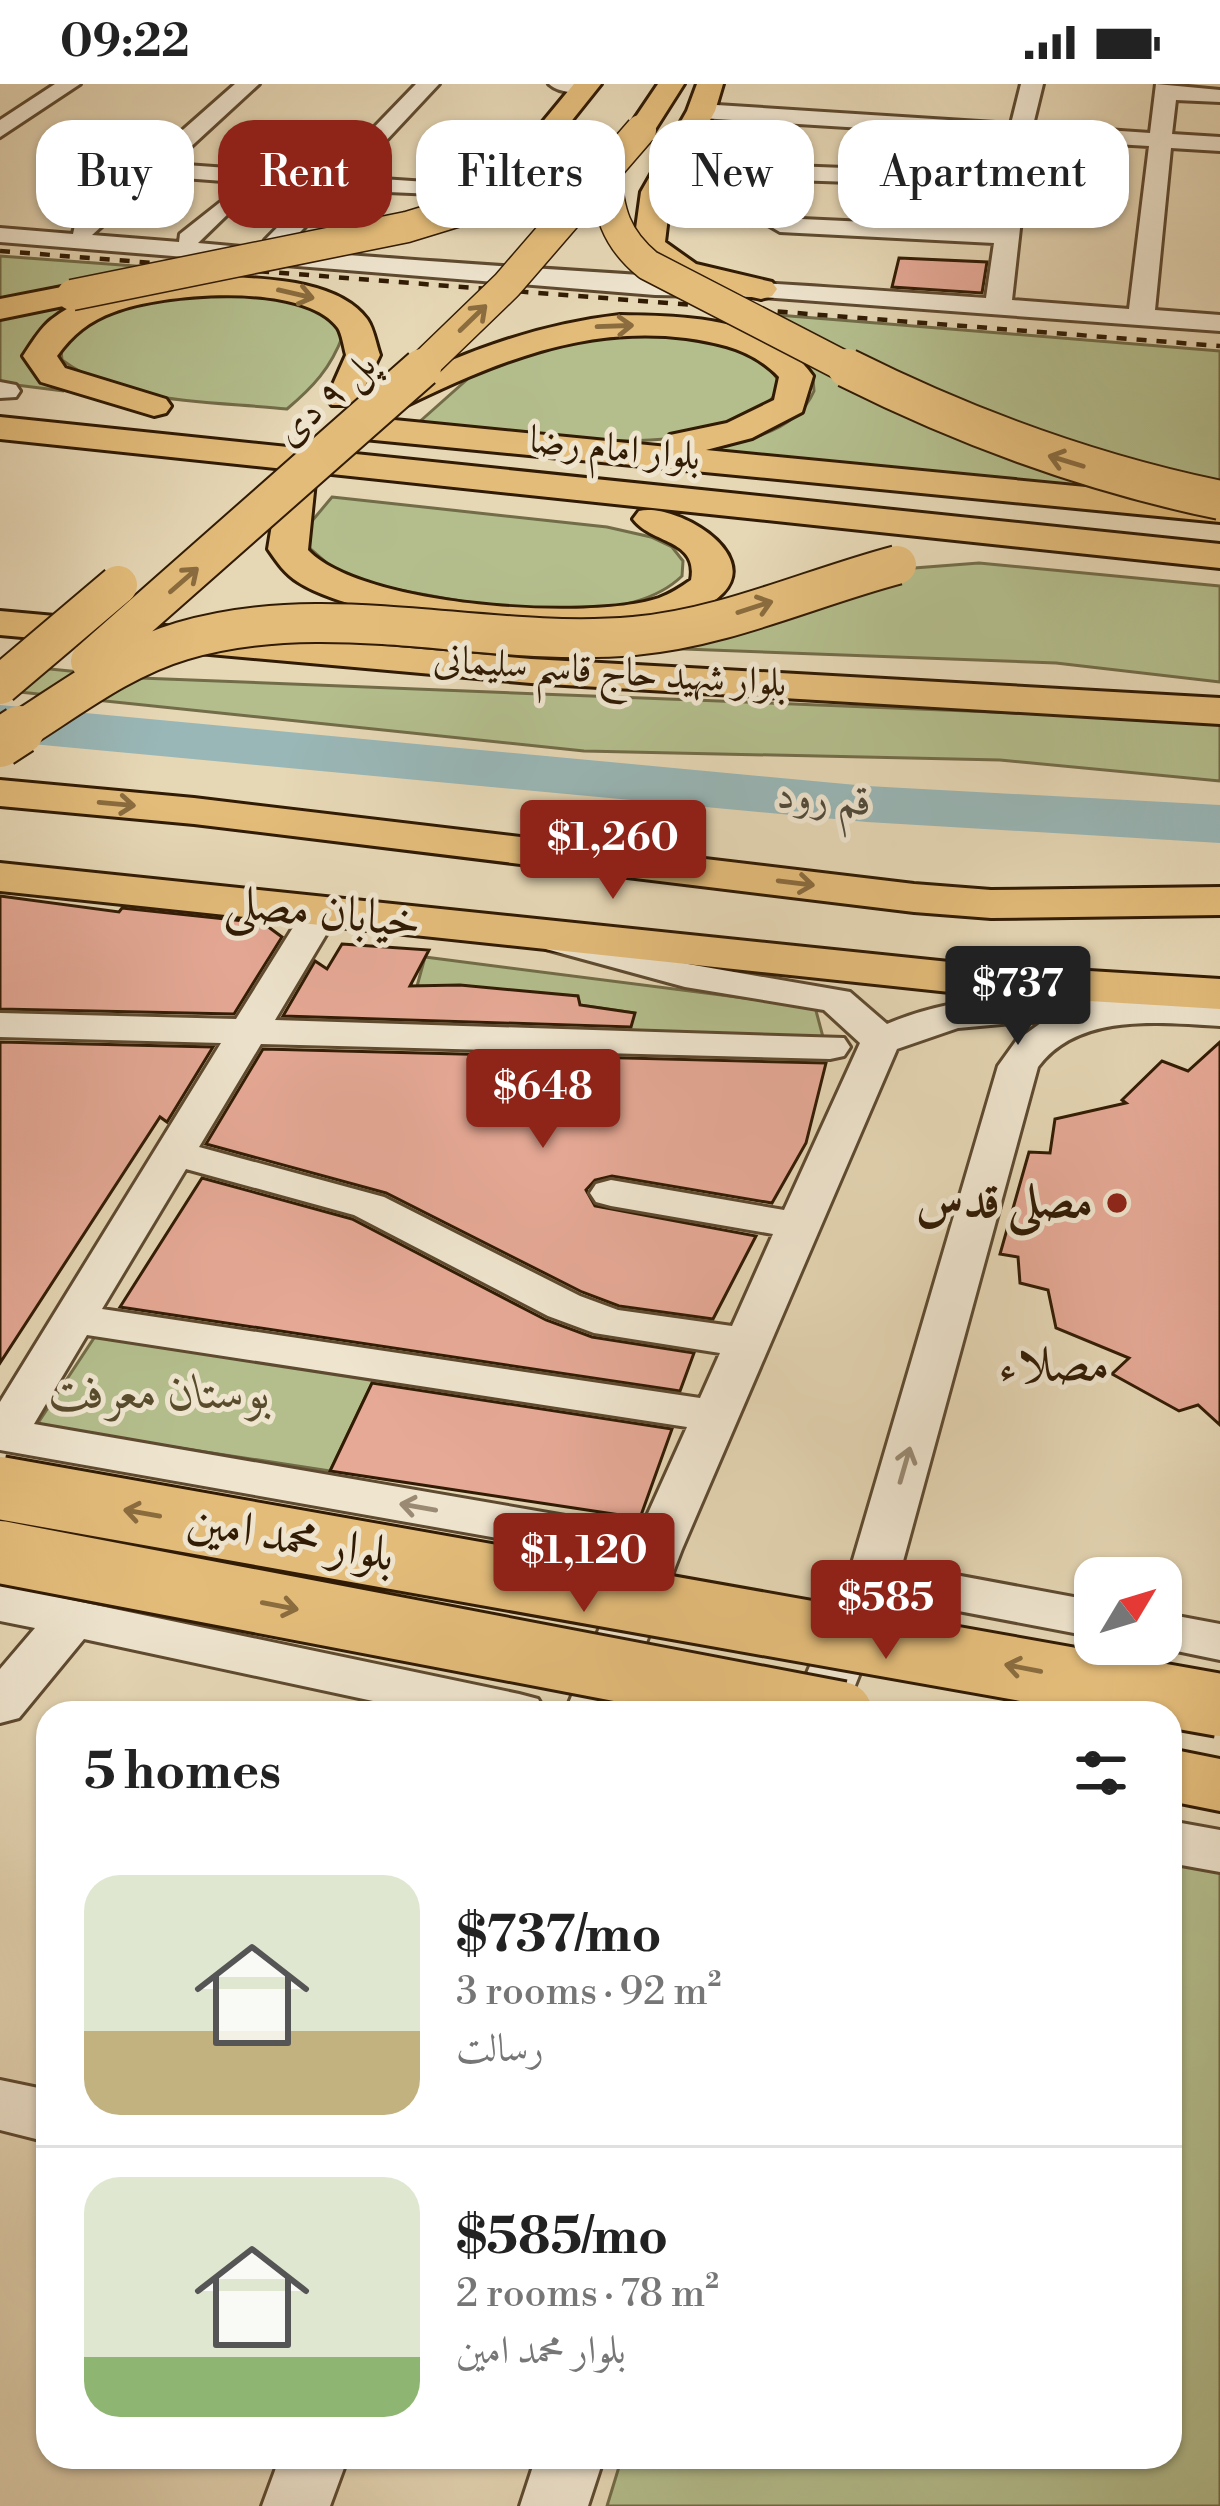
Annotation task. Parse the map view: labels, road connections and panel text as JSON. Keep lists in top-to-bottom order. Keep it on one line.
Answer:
{"streets":{"main road":["پل ۹ دی","بلوار امام رضا","بلوار شهید حاج قاسم سلیمانی","خیابان مصلی","بلوار محمد امین"]},"districts":["مصلاء"],"water":["قم رود"],"parks":["بوستان معرفت"],"places":["مصلی قدس"],"north":"top right","page":{"status":"09:22","chip":["Buy","Rent","Filters","New","Apartment"],"price":["$1,260","$737","$648","$1,120","$585"],"heading":"5 homes","list":[{"name":"$737/mo","note":"3 rooms · 92 m² · رسالت"},{"name":"$585/mo","note":"2 rooms · 78 m² · بلوار محمد امین"}]}}
